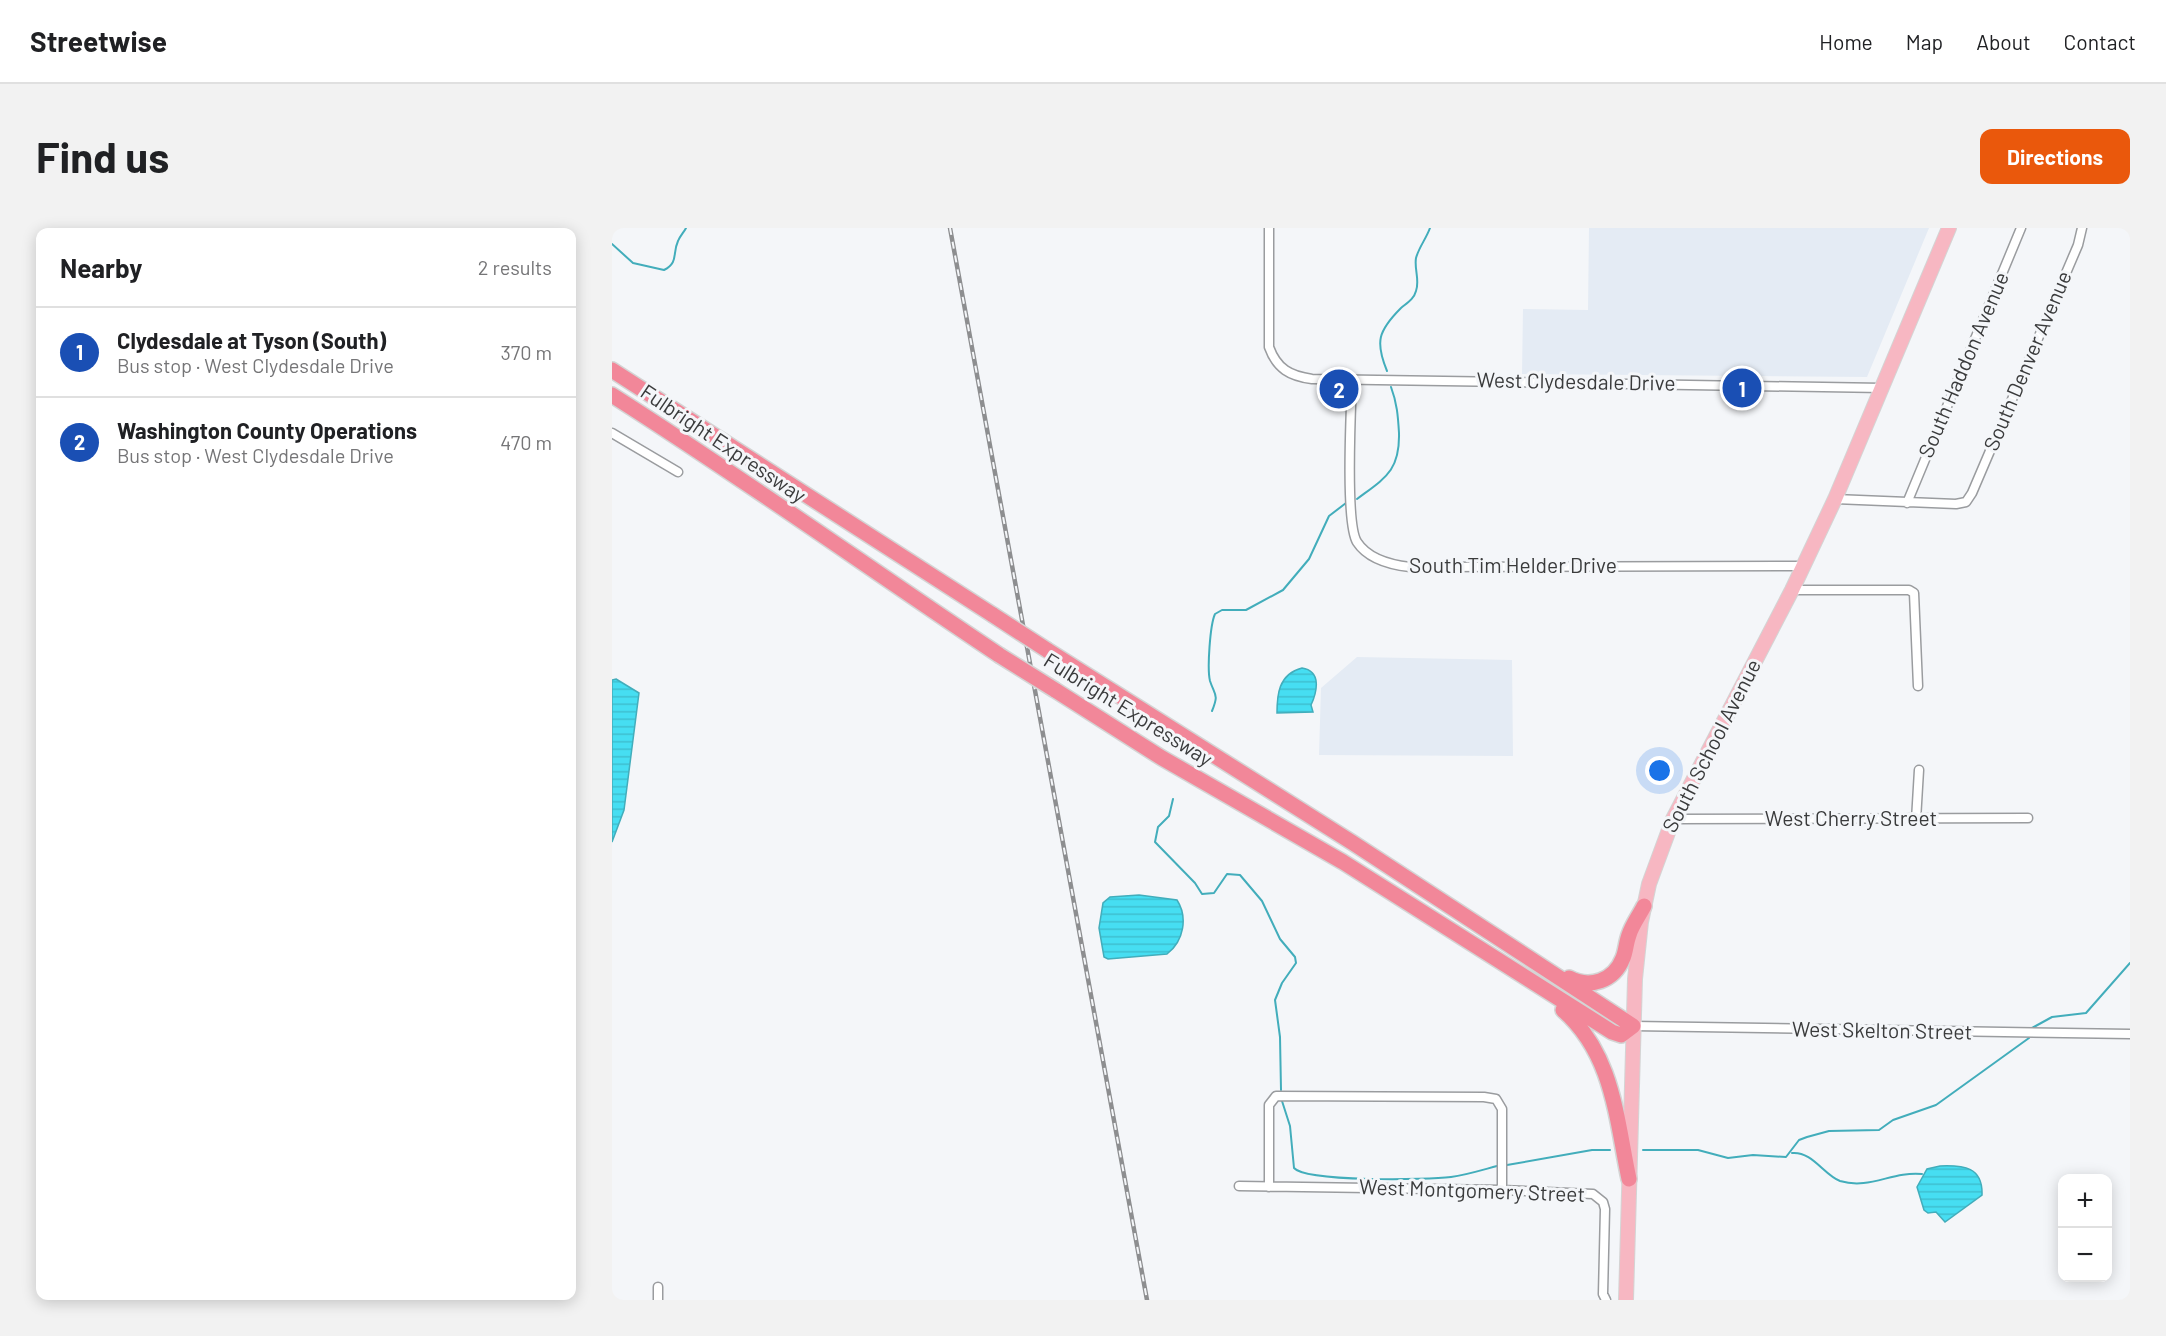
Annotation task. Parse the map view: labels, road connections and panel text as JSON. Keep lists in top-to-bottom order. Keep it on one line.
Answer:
{"streets":{"highway":["Fulbright Expressway"],"main road":["South School Avenue"],"street":["South Denver Avenue","South Haddon Avenue","West Clydesdale Drive","South Tim Helder Drive","West Cherry Street","West Skelton Street","West Montgomery Street"]},"crossings":[["South Denver Avenue","South Haddon Avenue"],["West Clydesdale Drive","South Tim Helder Drive"],["West Clydesdale Drive","South School Avenue"],["Fulbright Expressway","South School Avenue"],["Fulbright Expressway","West Skelton Street"],["South Tim Helder Drive","South School Avenue"],["South School Avenue","West Cherry Street"],["South School Avenue","West Skelton Street"]],"page":{"header":"Streetwise","nav":["Home","Map","About","Contact"],"buttons":"Directions","title":"Find us","heading":["Nearby","2 results"],"list":[{"mark":"1","name":"Clydesdale at Tyson (South)","note":"Bus stop · West Clydesdale Drive","value":"370 m"},{"mark":"2","name":"Washington County Operations","note":"Bus stop · West Clydesdale Drive","value":"470 m"}],"pins":["1","2"],"map_buttons":["+","−"]}}
